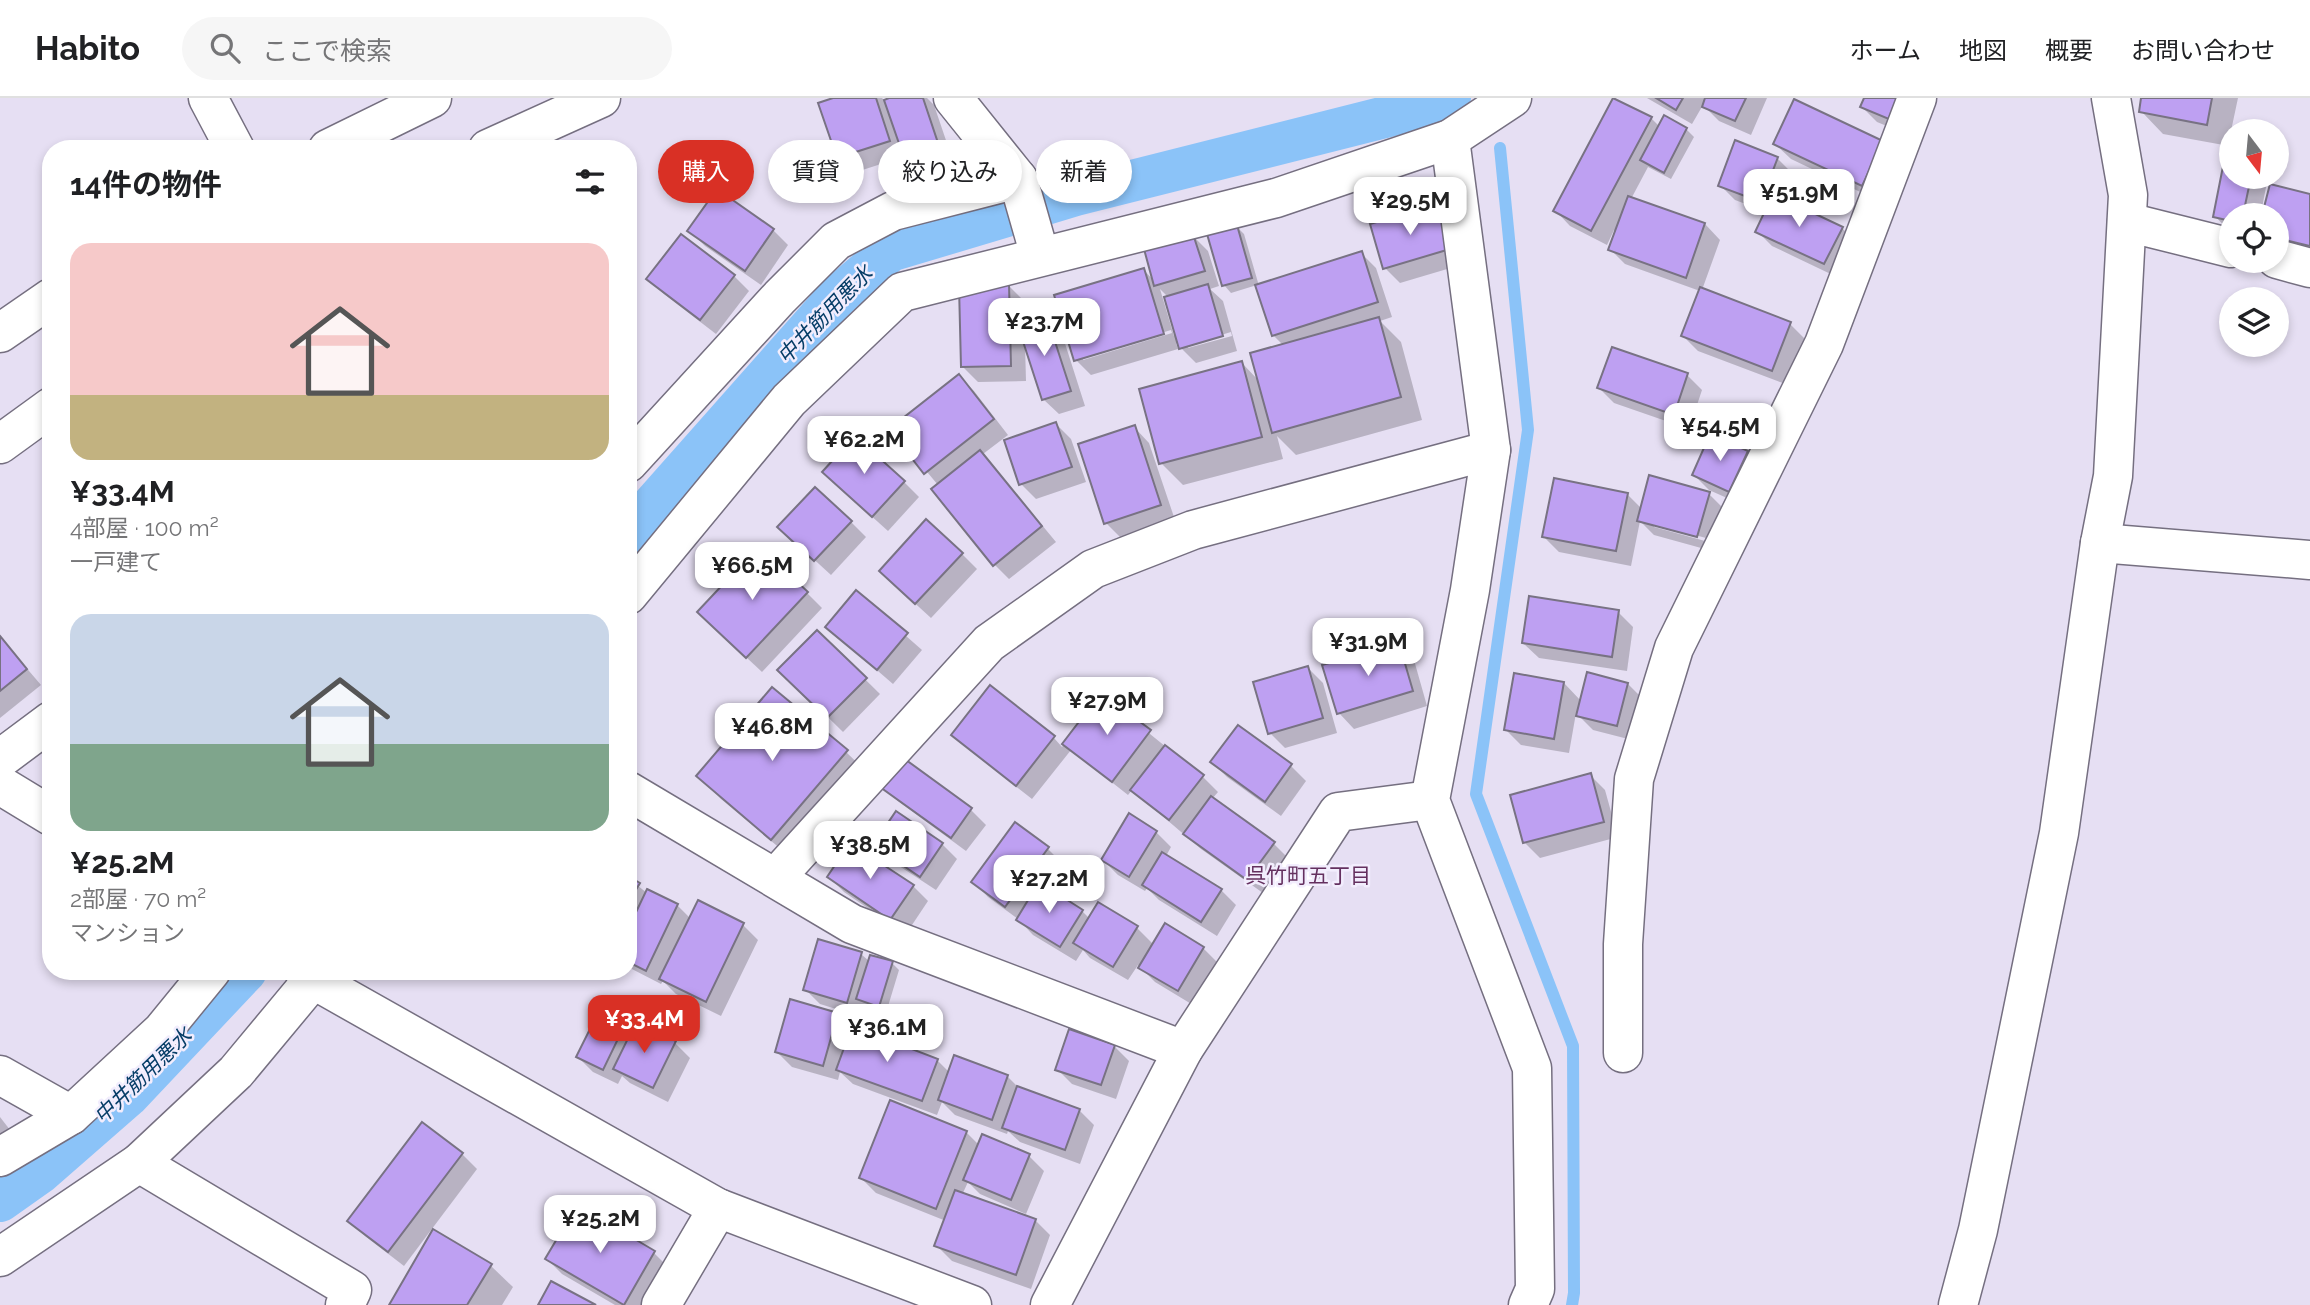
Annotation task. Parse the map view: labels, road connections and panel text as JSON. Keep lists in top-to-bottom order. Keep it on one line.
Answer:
{"districts":["呉竹町五丁目"],"water":["中井筋用悪水"],"north":"bottom","page":{"header":"Habito","search":"ここで検索","nav":["ホーム","地図","概要","お問い合わせ"],"chip":["購入","賃貸","絞り込み","新着"],"heading":"14件の物件","price":["¥51.9M","¥29.5M","¥23.7M","¥54.5M","¥62.2M","¥66.5M","¥31.9M","¥27.9M","¥46.8M","¥38.5M","¥27.2M","¥33.4M","¥36.1M","¥25.2M"],"list":[{"name":"¥33.4M","note":"4部屋 · 100 m² · 一戸建て"},{"name":"¥25.2M","note":"2部屋 · 70 m² · マンション"}]}}
